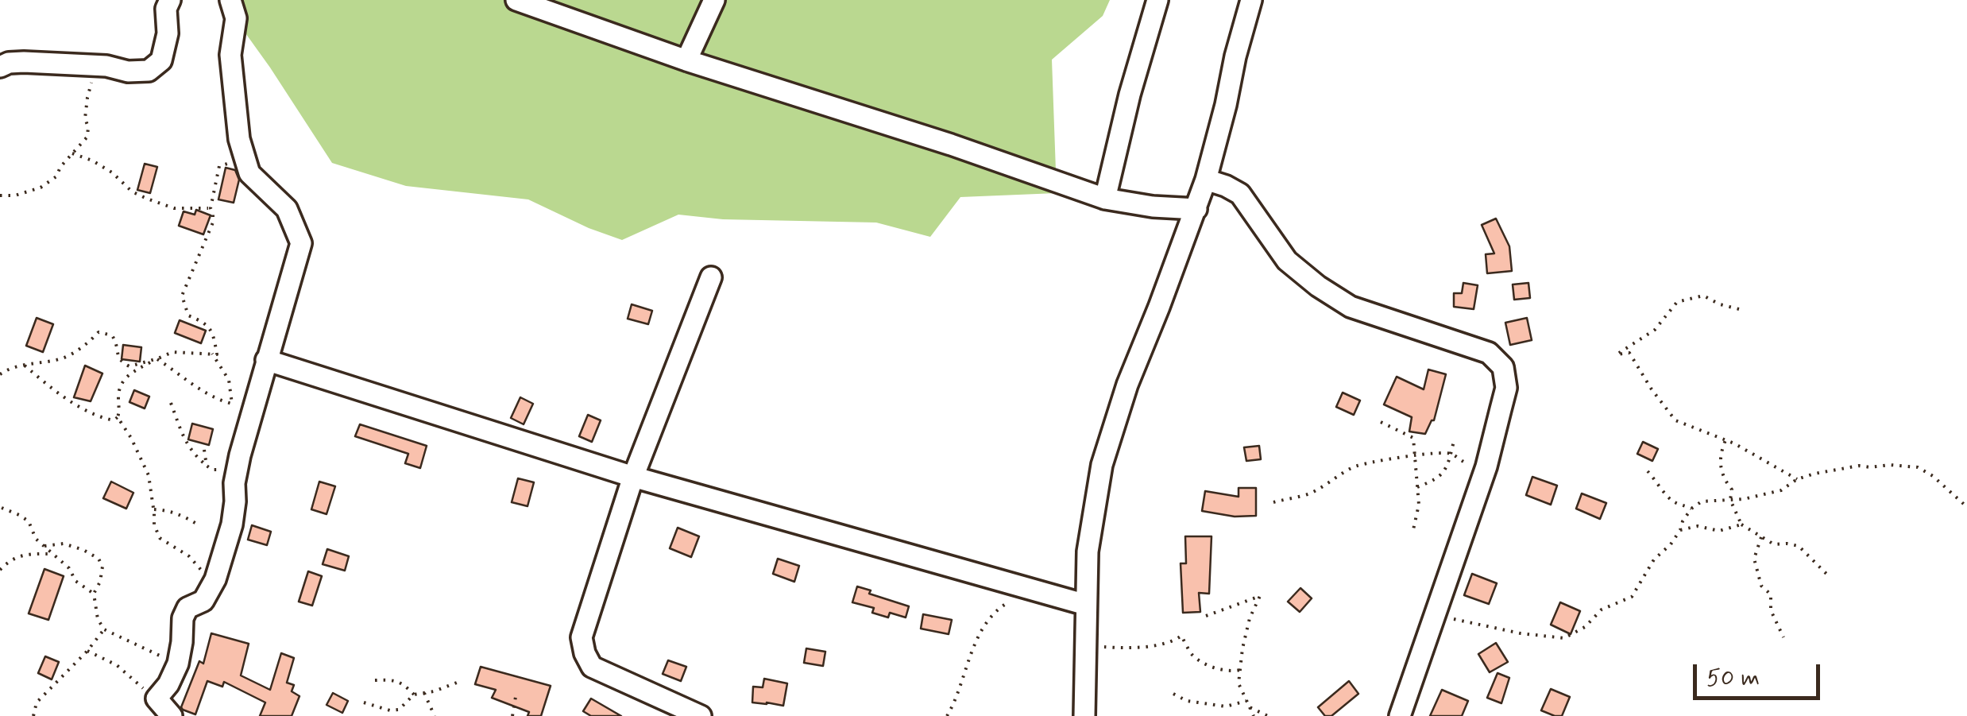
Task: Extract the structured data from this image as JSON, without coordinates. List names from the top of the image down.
{
  "scale_bar": "50 m"
}
